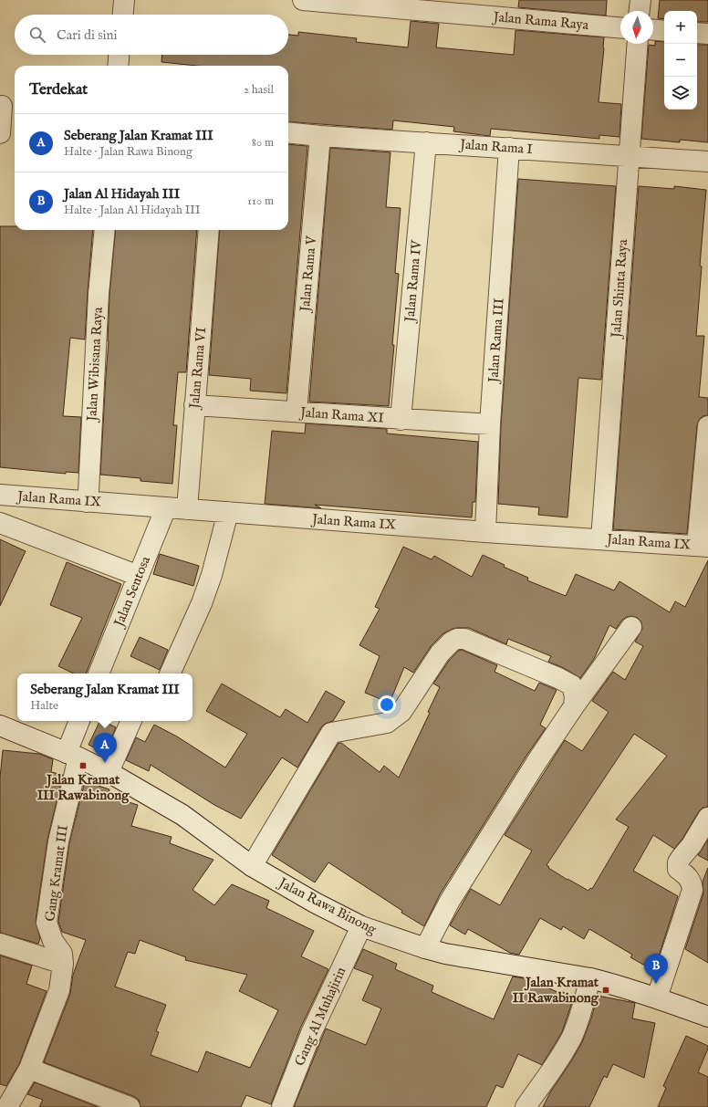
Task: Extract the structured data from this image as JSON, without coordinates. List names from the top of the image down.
{
  "streets": {
    "street": [
      "Jalan Rama Raya",
      "Jalan Rama I",
      "Jalan Rama V",
      "Jalan Rama IV",
      "Jalan Shinta Raya",
      "Jalan Rama III",
      "Jalan Wibisana Raya",
      "Jalan Rama VI",
      "Jalan Rama XI",
      "Jalan Rama IX",
      "Jalan Sentosa",
      "Gang Kramat III",
      "Jalan Rawa Binong",
      "Gang Al Muhajirin"
    ]
  },
  "crossings": [
    ["Jalan Rama I", "Jalan Rama V"],
    ["Jalan Rama I", "Jalan Rama IV"],
    ["Jalan Rama I", "Jalan Shinta Raya"],
    ["Jalan Rama I", "Jalan Rama III"],
    ["Jalan Rama V", "Jalan Rama XI"],
    ["Jalan Rama IV", "Jalan Rama XI"],
    ["Jalan Shinta Raya", "Jalan Rama IX"],
    ["Jalan Rama III", "Jalan Rama XI"],
    ["Jalan Rama III", "Jalan Rama IX"],
    ["Jalan Wibisana Raya", "Jalan Rama IX"],
    ["Jalan Rama VI", "Jalan Rama XI"],
    ["Jalan Rama VI", "Jalan Rama IX"],
    ["Jalan Rama IX", "Jalan Sentosa"],
    ["Gang Kramat III", "Jalan Rawa Binong"],
    ["Jalan Rawa Binong", "Gang Al Muhajirin"]
  ],
  "places": {
    "transit": ["Jalan Kramat III Rawabinong", "Jalan Kramat II Rawabinong"]
  },
  "north": "bottom",
  "page": {
    "map_buttons": ["+", "−"],
    "search": "Cari di sini",
    "heading": ["Terdekat", "2 hasil"],
    "list": [
      {
        "mark": "A",
        "name": "Seberang Jalan Kramat III",
        "note": "Halte · Jalan Rawa Binong",
        "value": "80 m"
      },
      {
        "mark": "B",
        "name": "Jalan Al Hidayah III",
        "note": "Halte · Jalan Al Hidayah III",
        "value": "110 m"
      }
    ],
    "popup": ["Seberang Jalan Kramat III", "Halte"],
    "pins": ["A", "B"]
  }
}
